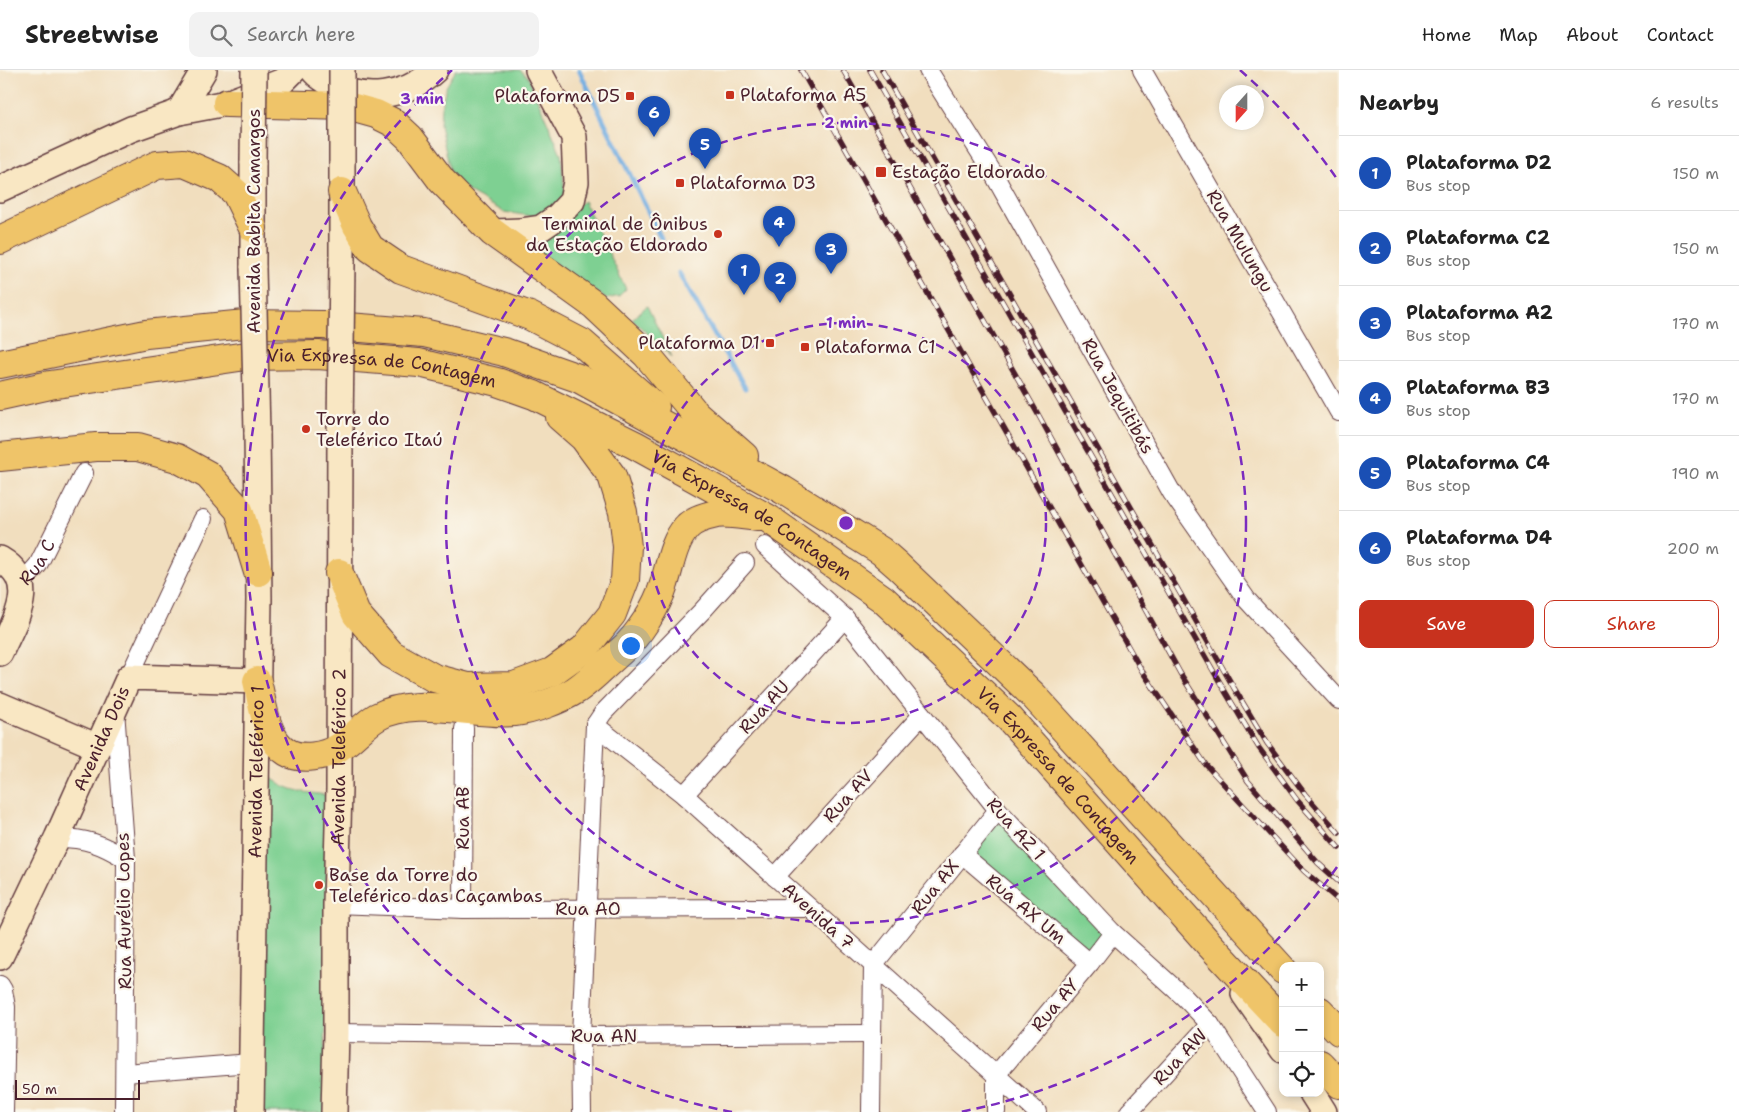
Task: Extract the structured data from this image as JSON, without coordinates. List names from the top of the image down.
{
  "streets": {
    "highway": ["Via Expressa de Contagem"],
    "main road": [
      "Avenida Babita Camargos",
      "Rua C",
      "Avenida Dois",
      "Avenida Teleférico 2",
      "Avenida Teleférico 1"
    ],
    "street": [
      "Rua Mulungu",
      "Rua Jequitibás",
      "Rua AU",
      "Rua AV",
      "Rua AB",
      "Rua AZ 1",
      "Rua AX",
      "Rua AO",
      "Rua AX Um",
      "Rua Aurélio Lopes",
      "Avenida 7",
      "Rua AY",
      "Rua AN",
      "Rua AW"
    ]
  },
  "crossings": [
    ["Avenida Babita Camargos", "Avenida Teleférico 1"],
    ["Rua AU", "Rua AZ 1"],
    ["Rua AU", "Avenida 7"],
    ["Avenida Dois", "Rua Aurélio Lopes"],
    ["Avenida Teleférico 2", "Rua AO"],
    ["Avenida Teleférico 2", "Rua AN"],
    ["Rua AV", "Rua AZ 1"],
    ["Rua AV", "Avenida 7"],
    ["Rua AB", "Rua AO"],
    ["Rua AZ 1", "Rua AX"],
    ["Rua AZ 1", "Rua AY"],
    ["Rua AZ 1", "Rua AW"],
    ["Rua AX", "Rua AX Um"],
    ["Rua AX", "Avenida 7"],
    ["Rua AO", "Avenida 7"],
    ["Rua AX Um", "Rua AY"],
    ["Avenida 7", "Rua AY"]
  ],
  "places": {
    "transit": [
      "Plataforma A5",
      "Plataforma D5",
      "Estação Eldorado",
      "Plataforma D3",
      "Plataforma D1",
      "Plataforma C1"
    ],
    "other": ["Terminal de Ônibus da Estação Eldorado", "Torre do Teleférico Itaú", "Base da Torre do Teleférico das Caçambas"]
  },
  "scale_bar": "50 m",
  "north": "bottom",
  "page": {
    "header": "Streetwise",
    "search": "Search here",
    "nav": [
      "Home",
      "Map",
      "About",
      "Contact"
    ],
    "heading": ["Nearby", "6 results"],
    "pins": [
      "6",
      "5",
      "4",
      "3",
      "1",
      "2"
    ],
    "list": [
      {
        "mark": "1",
        "name": "Plataforma D2",
        "note": "Bus stop",
        "value": "150 m"
      },
      {
        "mark": "2",
        "name": "Plataforma C2",
        "note": "Bus stop",
        "value": "150 m"
      },
      {
        "mark": "3",
        "name": "Plataforma A2",
        "note": "Bus stop",
        "value": "170 m"
      },
      {
        "mark": "4",
        "name": "Plataforma B3",
        "note": "Bus stop",
        "value": "170 m"
      },
      {
        "mark": "5",
        "name": "Plataforma C4",
        "note": "Bus stop",
        "value": "190 m"
      },
      {
        "mark": "6",
        "name": "Plataforma D4",
        "note": "Bus stop",
        "value": "200 m"
      }
    ],
    "buttons": ["Save", "Share"],
    "map_buttons": ["+", "−"],
    "scale": "50 m"
  },
  "rings": ["3 min", "2 min", "1 min"]
}
